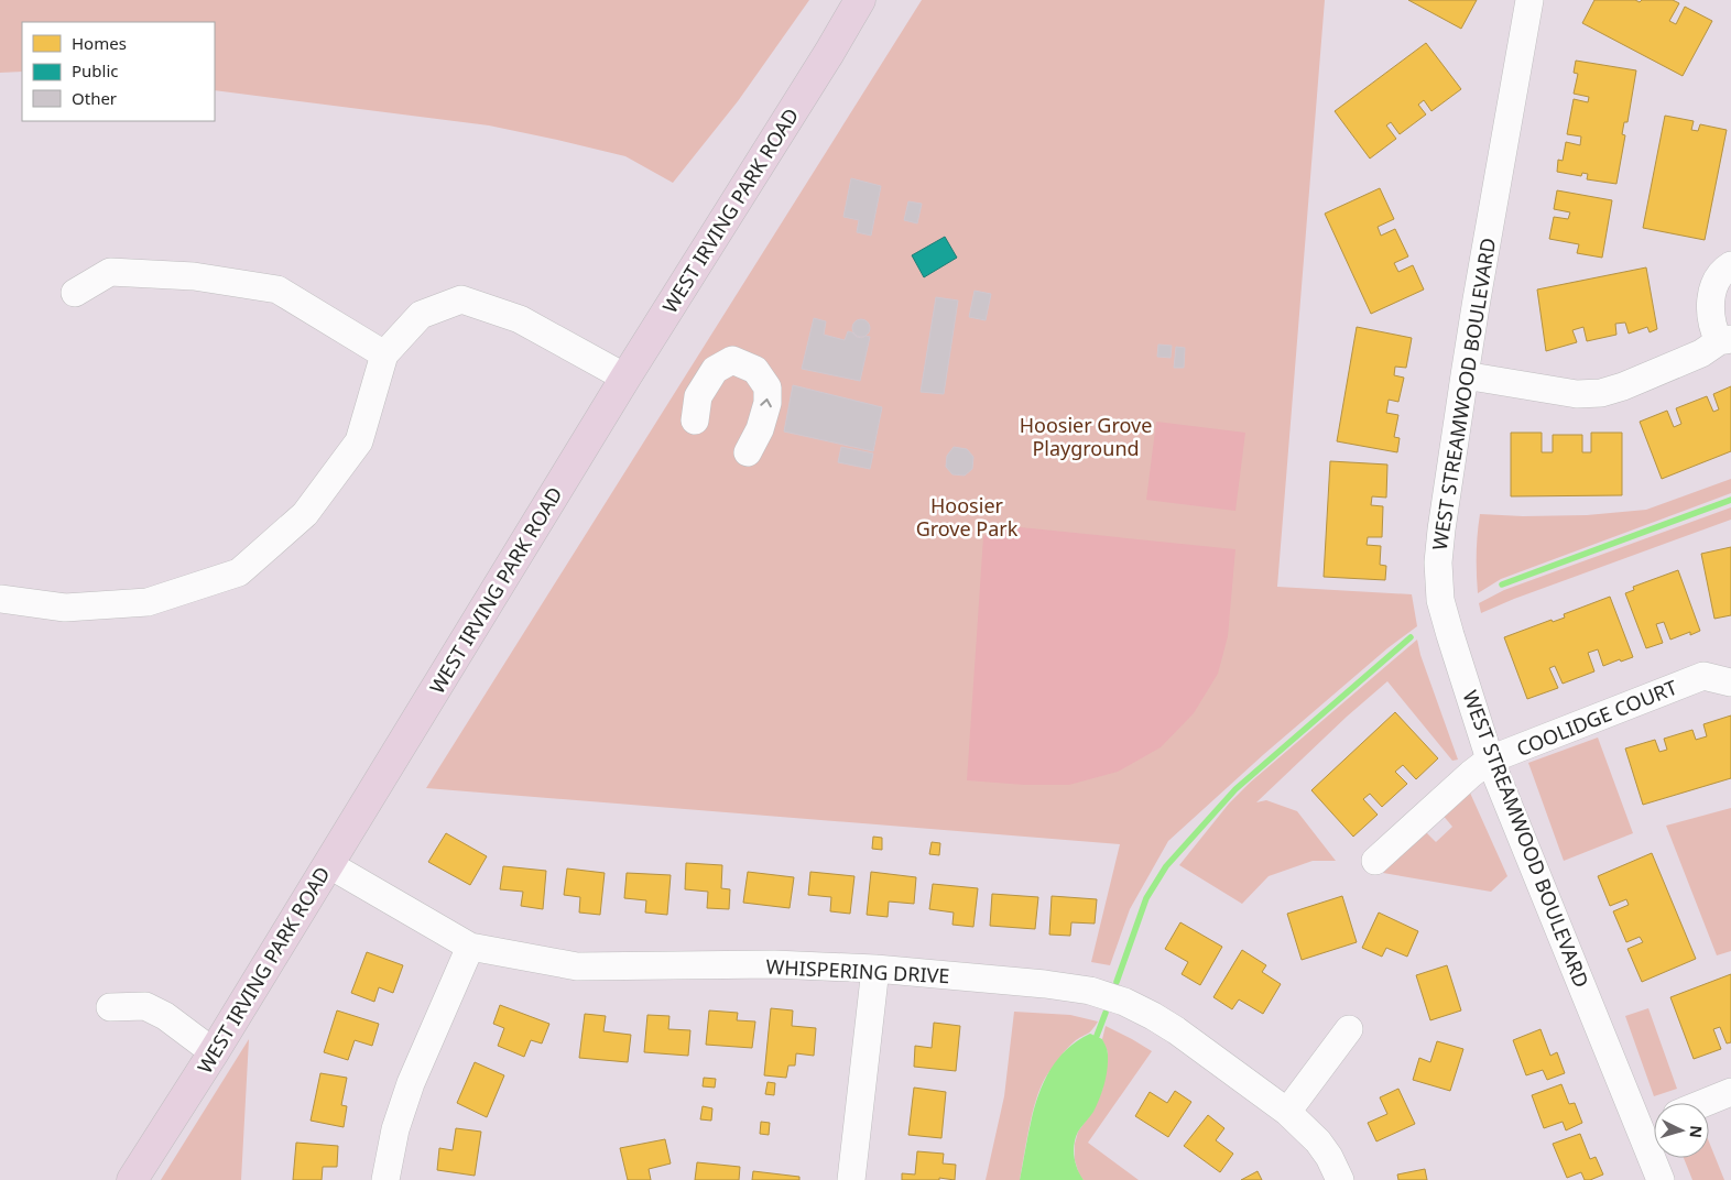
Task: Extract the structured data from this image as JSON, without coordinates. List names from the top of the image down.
{
  "streets": {
    "main road": ["WEST IRVING PARK ROAD"],
    "street": ["WEST STREAMWOOD BOULEVARD", "COOLIDGE COURT", "WHISPERING DRIVE"]
  },
  "crossings": [
    ["WEST IRVING PARK ROAD", "WHISPERING DRIVE"],
    ["WEST STREAMWOOD BOULEVARD", "COOLIDGE COURT"]
  ],
  "parks": ["Hoosier Grove Playground", "Hoosier Grove Park"],
  "legend": ["Homes", "Public", "Other"],
  "north": "right"
}
